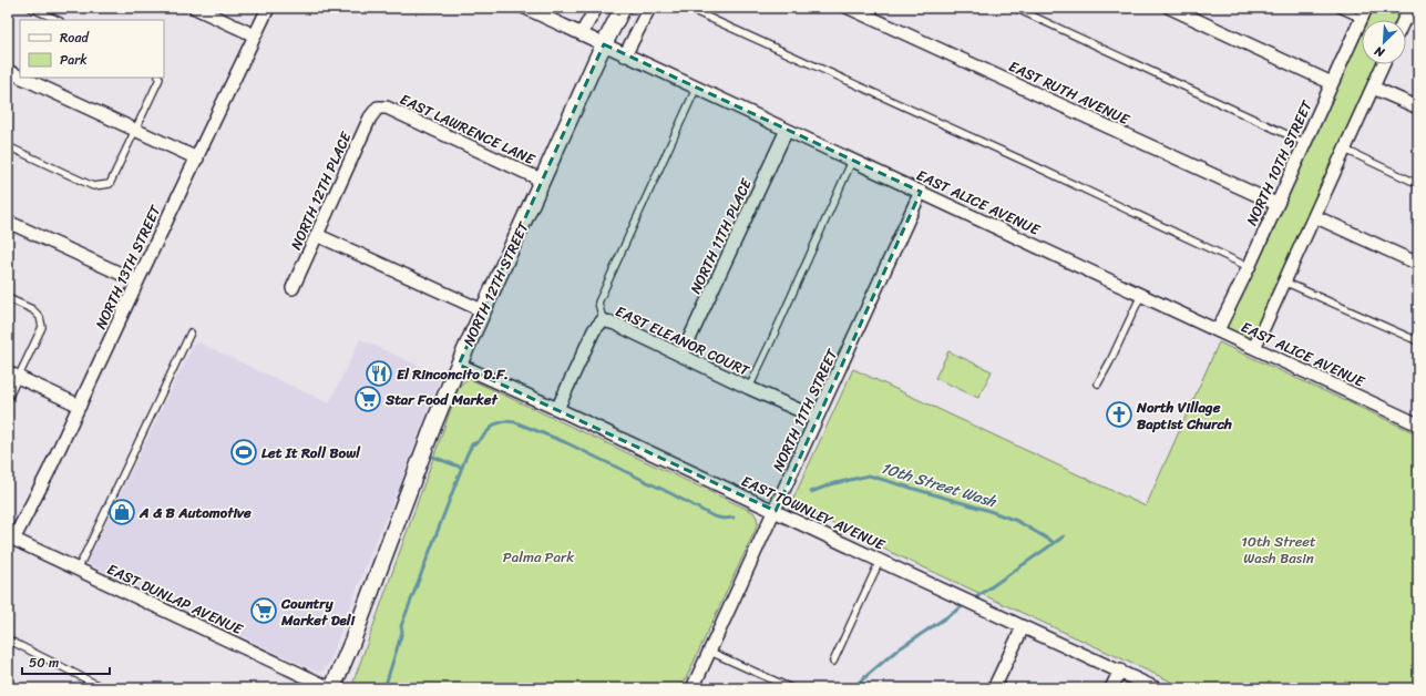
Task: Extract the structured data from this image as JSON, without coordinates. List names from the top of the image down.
{
  "streets": {
    "street": [
      "EAST RUTH AVENUE",
      "EAST LAWRENCE LANE",
      "NORTH 10TH STREET",
      "NORTH 12TH PLACE",
      "EAST ALICE AVENUE",
      "NORTH 11TH PLACE",
      "NORTH 13TH STREET",
      "NORTH 12TH STREET",
      "EAST ELEANOR COURT",
      "NORTH 11TH STREET",
      "EAST TOWNLEY AVENUE",
      "EAST DUNLAP AVENUE"
    ]
  },
  "crossings": [
    ["EAST RUTH AVENUE", "NORTH 10TH STREET"],
    ["EAST LAWRENCE LANE", "NORTH 12TH PLACE"],
    ["EAST LAWRENCE LANE", "NORTH 12TH STREET"],
    ["NORTH 10TH STREET", "EAST ALICE AVENUE"],
    ["EAST ALICE AVENUE", "NORTH 11TH PLACE"],
    ["EAST ALICE AVENUE", "NORTH 12TH STREET"],
    ["EAST ALICE AVENUE", "NORTH 11TH STREET"],
    ["NORTH 11TH PLACE", "EAST ELEANOR COURT"],
    ["NORTH 13TH STREET", "EAST DUNLAP AVENUE"],
    ["NORTH 12TH STREET", "EAST TOWNLEY AVENUE"],
    ["NORTH 12TH STREET", "EAST DUNLAP AVENUE"],
    ["EAST ELEANOR COURT", "NORTH 11TH STREET"],
    ["EAST ELEANOR COURT", "EAST TOWNLEY AVENUE"],
    ["NORTH 11TH STREET", "EAST TOWNLEY AVENUE"]
  ],
  "water": ["10th Street Wash"],
  "parks": ["10th Street Wash Basin", "Palma Park"],
  "places": {
    "restaurant": ["El Rinconcito D.F."],
    "supermarket": ["Star Food Market", "Country Market Deli"],
    "church": ["North Village Baptist Church"],
    "sports": ["Let It Roll Bowl"],
    "shop": ["A & B Automotive"]
  },
  "legend": ["Road", "Park"],
  "scale_bar": "50 m",
  "north": "bottom left"
}
